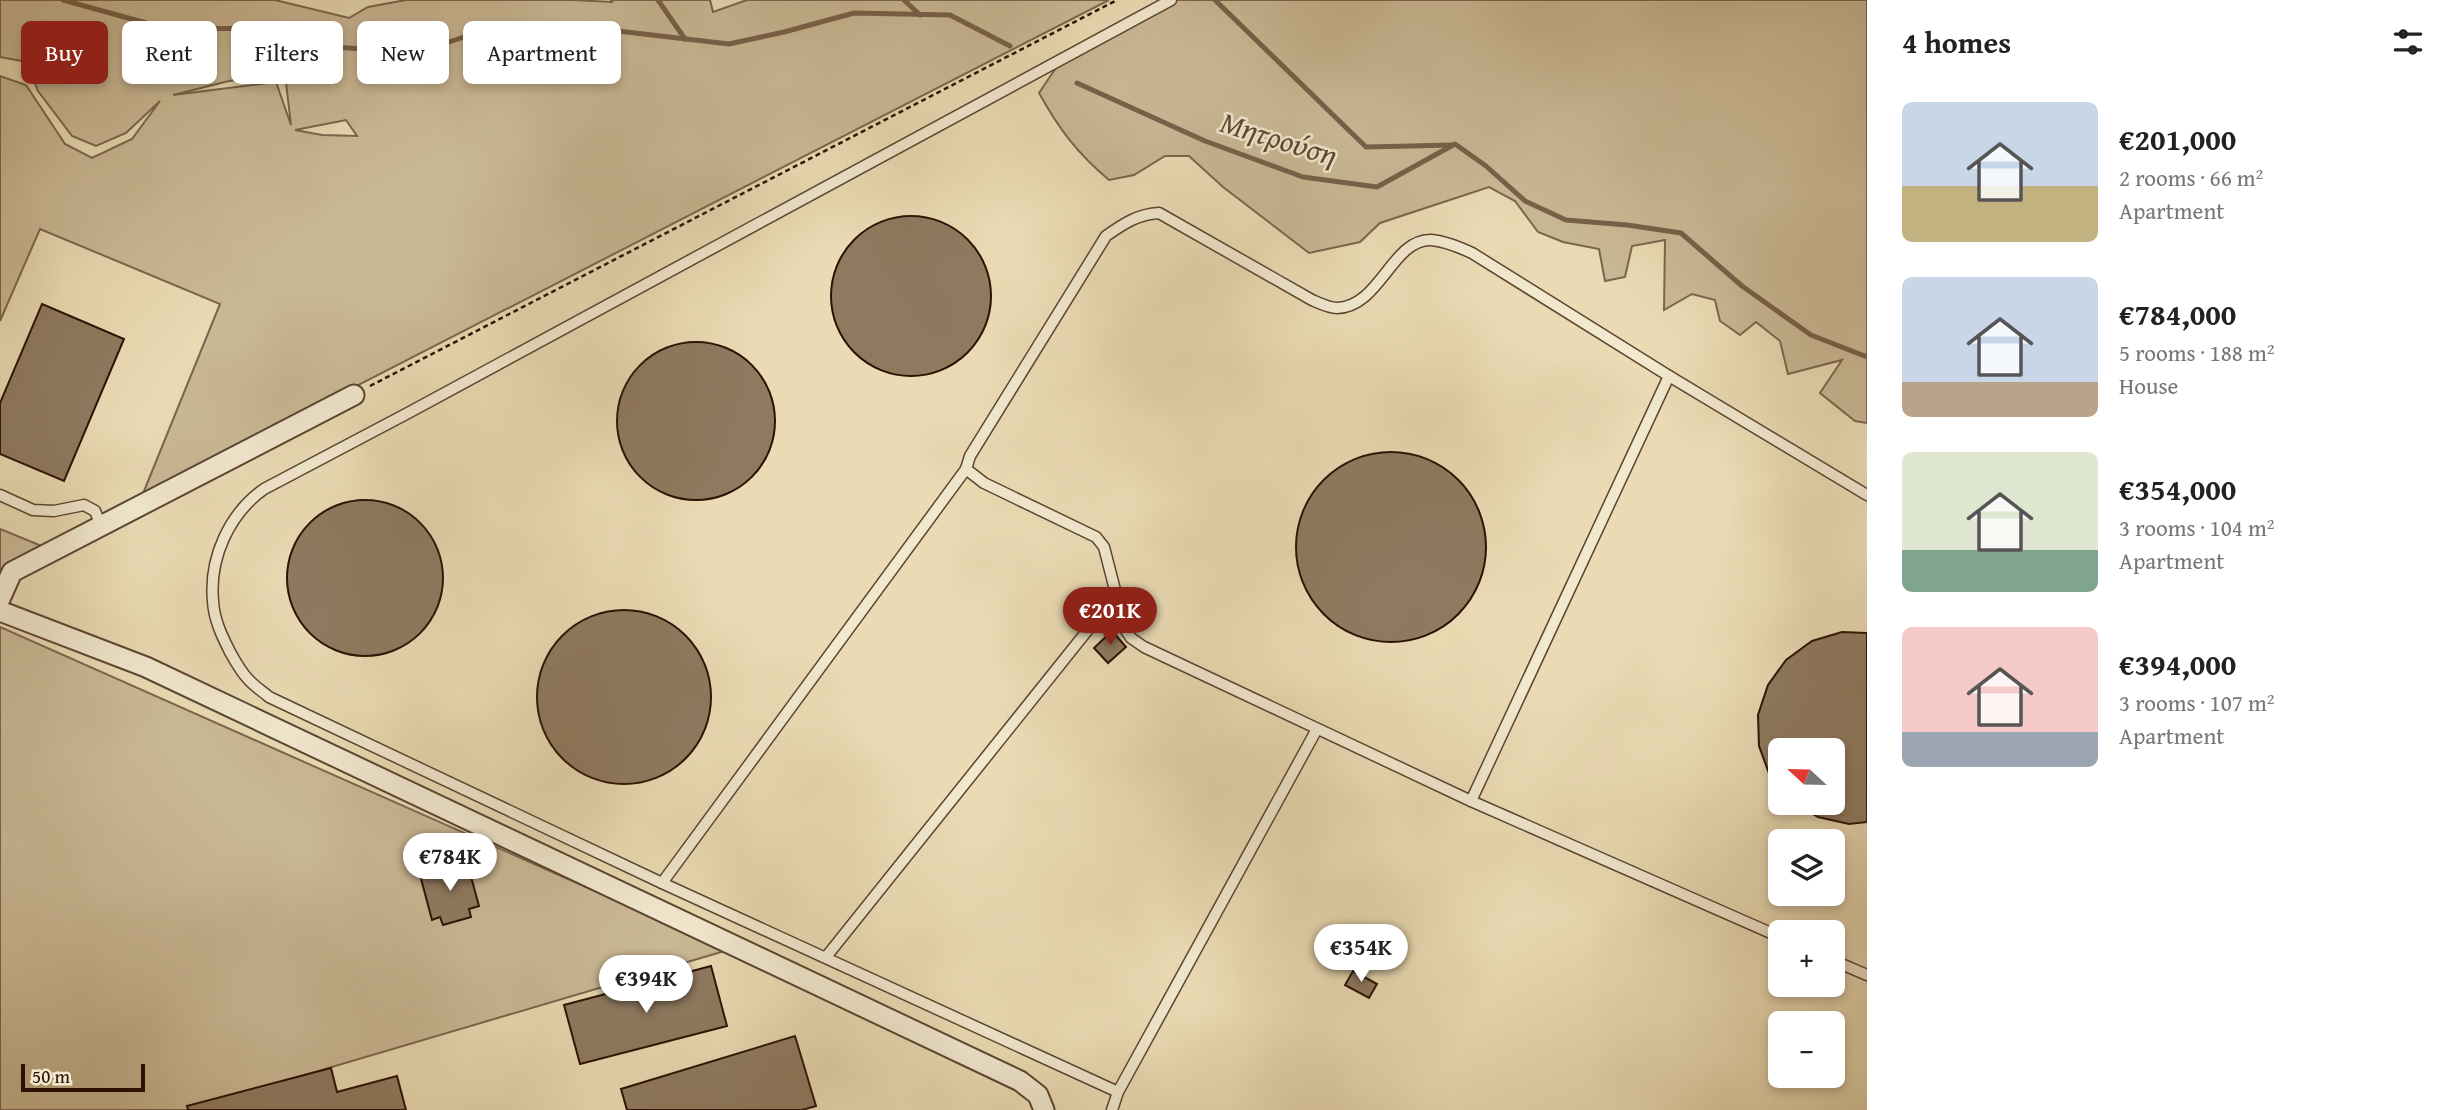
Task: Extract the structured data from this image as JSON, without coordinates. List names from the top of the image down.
{
  "water": ["Μητρούση"],
  "scale_bar": "50 m",
  "north": "left",
  "page": {
    "heading": "4 homes",
    "chip": [
      "Buy",
      "Rent",
      "Filters",
      "New",
      "Apartment"
    ],
    "list": [
      {
        "name": "€201,000",
        "note": "2 rooms · 66 m² · Apartment"
      },
      {
        "name": "€784,000",
        "note": "5 rooms · 188 m² · House"
      },
      {
        "name": "€354,000",
        "note": "3 rooms · 104 m² · Apartment"
      },
      {
        "name": "€394,000",
        "note": "3 rooms · 107 m² · Apartment"
      }
    ],
    "price": [
      "€201K",
      "€784K",
      "€354K",
      "€394K"
    ],
    "map_buttons": ["+", "−"],
    "scale": "50 m"
  }
}
